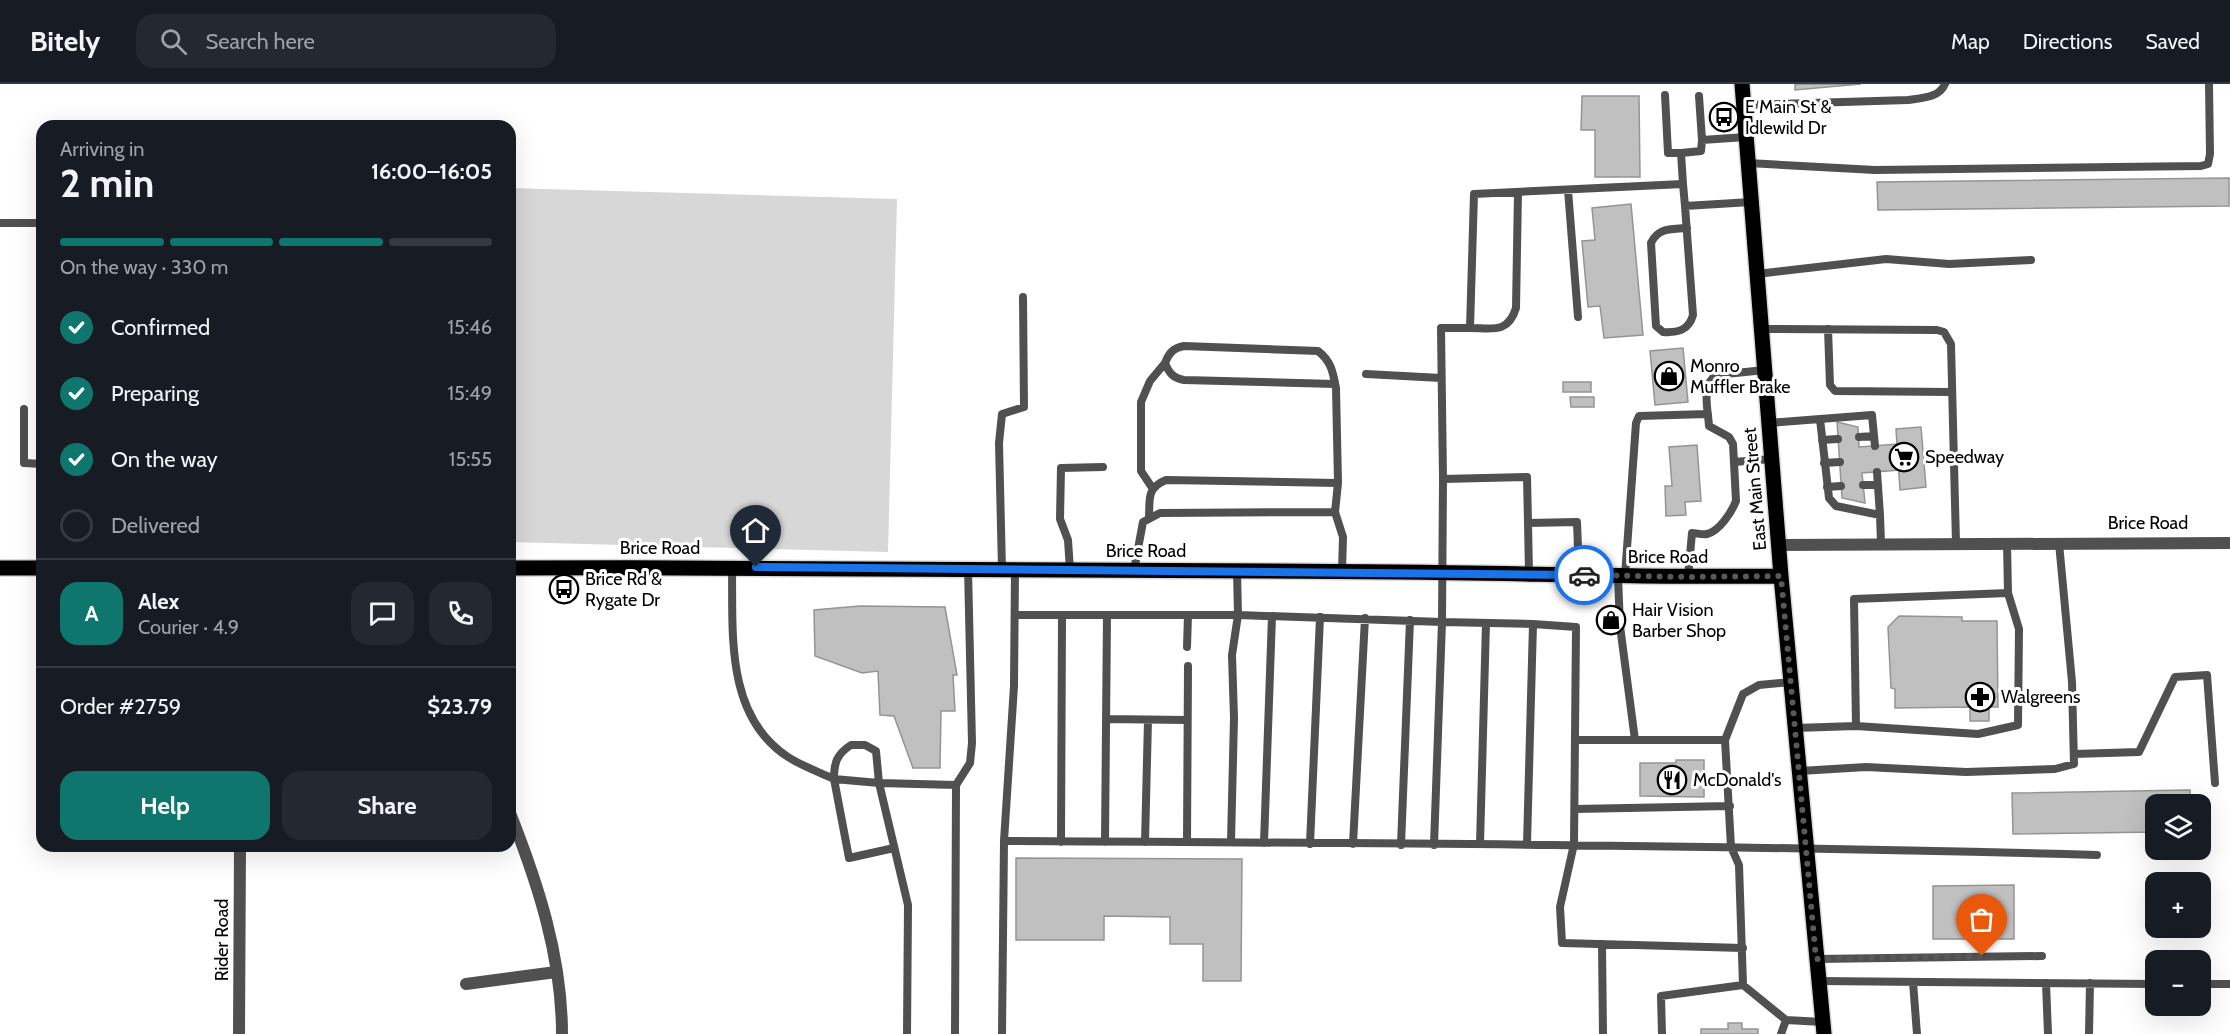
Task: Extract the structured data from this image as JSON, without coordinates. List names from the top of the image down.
{
  "streets": {
    "main road": ["East Main Street", "Brice Road"],
    "street": ["Rider Road"]
  },
  "crossings": [
    ["East Main Street", "Brice Road"]
  ],
  "places": {
    "bus stop": ["E Main St & Idlewild Dr", "Brice Rd & Rygate Dr"],
    "shop": ["Monro Muffler Brake", "Hair Vision Barber Shop"],
    "supermarket": ["Speedway"],
    "pharmacy": ["Walgreens"],
    "restaurant": ["McDonald's"]
  },
  "page": {
    "header": "Bitely",
    "search": "Search here",
    "nav": ["Map", "Directions", "Saved"],
    "heading": ["2 min", "Arriving in", "16:00–16:05"],
    "panel": [
      "Alex",
      "Courier · 4.9",
      "Order #2759",
      "$23.79"
    ],
    "bar": "On the way · 330 m",
    "list": [
      ["Confirmed", "15:46"],
      ["Preparing", "15:49"],
      ["On the way", "15:55"],
      "Delivered"
    ],
    "round": "A",
    "buttons": ["Help", "Share"],
    "map_buttons": ["+", "−"]
  }
}
